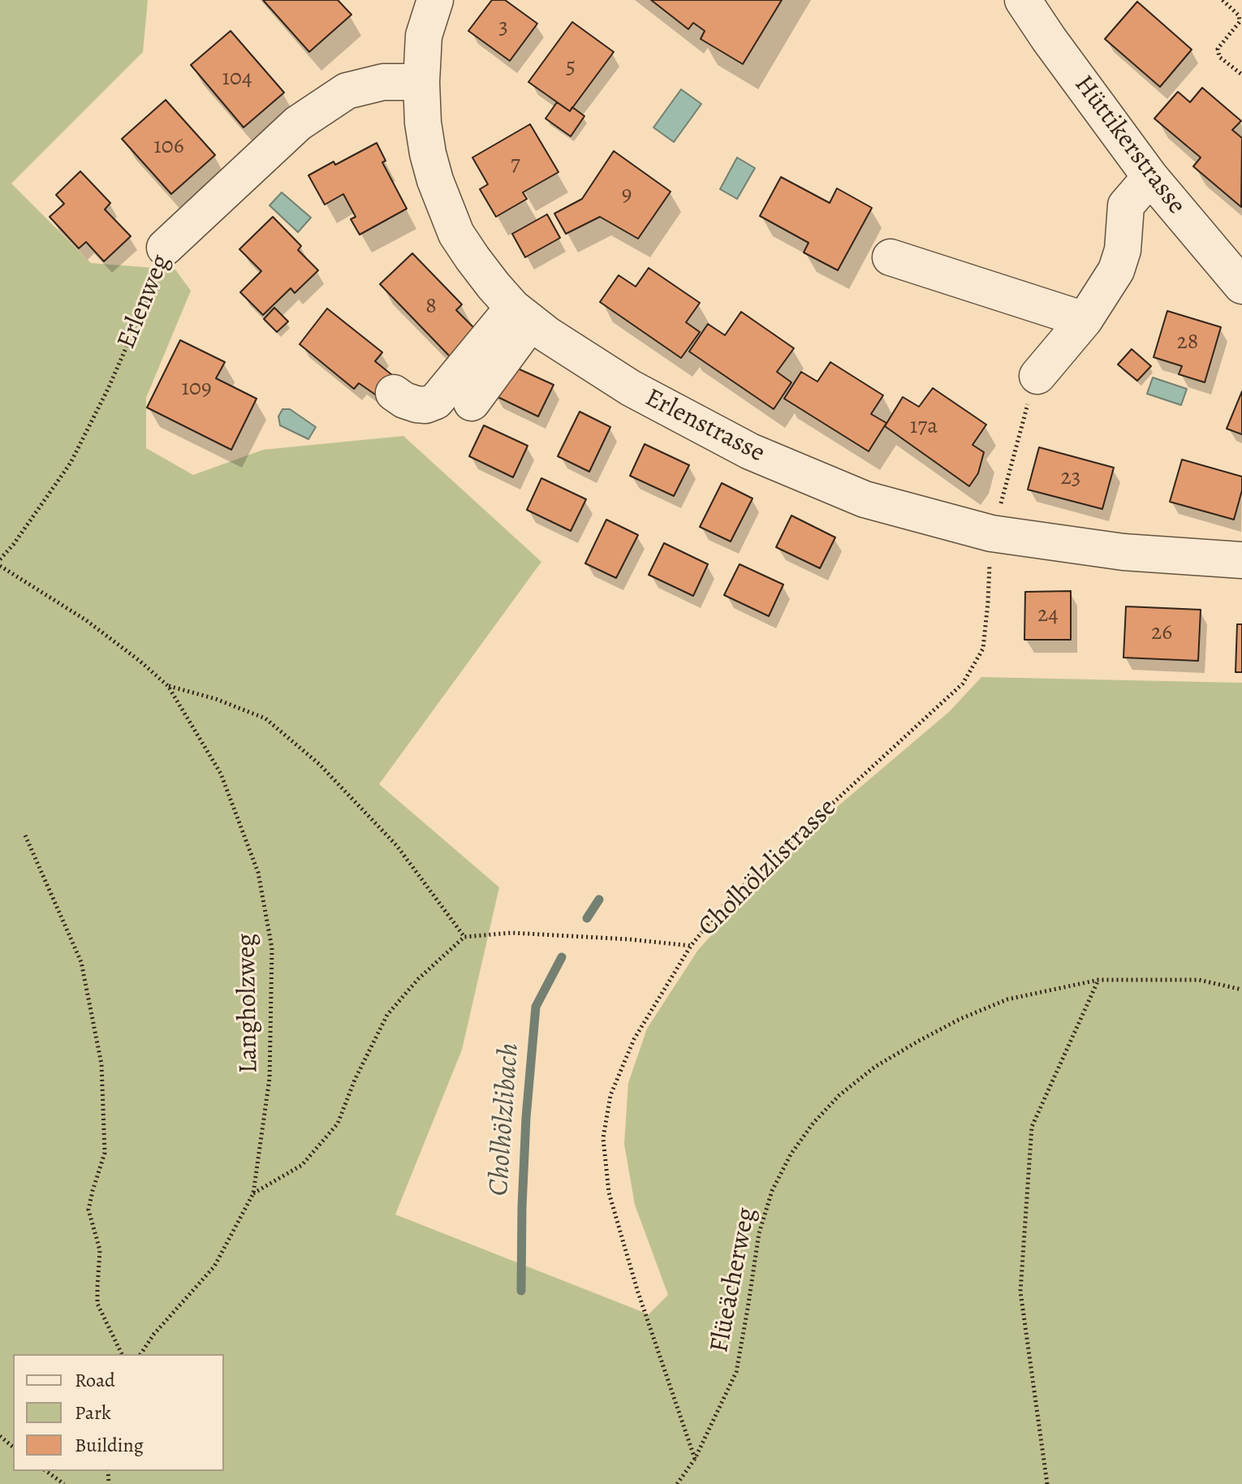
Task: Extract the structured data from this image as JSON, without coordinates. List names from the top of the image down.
{
  "streets": {
    "street": ["Hüttikerstrasse", "Erlenweg", "Erlenstrasse"],
    "path": ["Cholhölzlistrasse", "Langholzweg", "Flüeächerweg"]
  },
  "crossings": [
    ["Erlenweg", "Erlenstrasse"],
    ["Erlenstrasse", "Cholhölzlistrasse"],
    ["Cholhölzlistrasse", "Flüeächerweg"]
  ],
  "water": ["Cholhölzlibach"],
  "house_numbers": [
    "3",
    "5",
    "104",
    "106",
    "7",
    "9",
    "8",
    "28",
    "109",
    "17a",
    "23",
    "24",
    "26"
  ],
  "legend": ["Road", "Park", "Building"]
}
